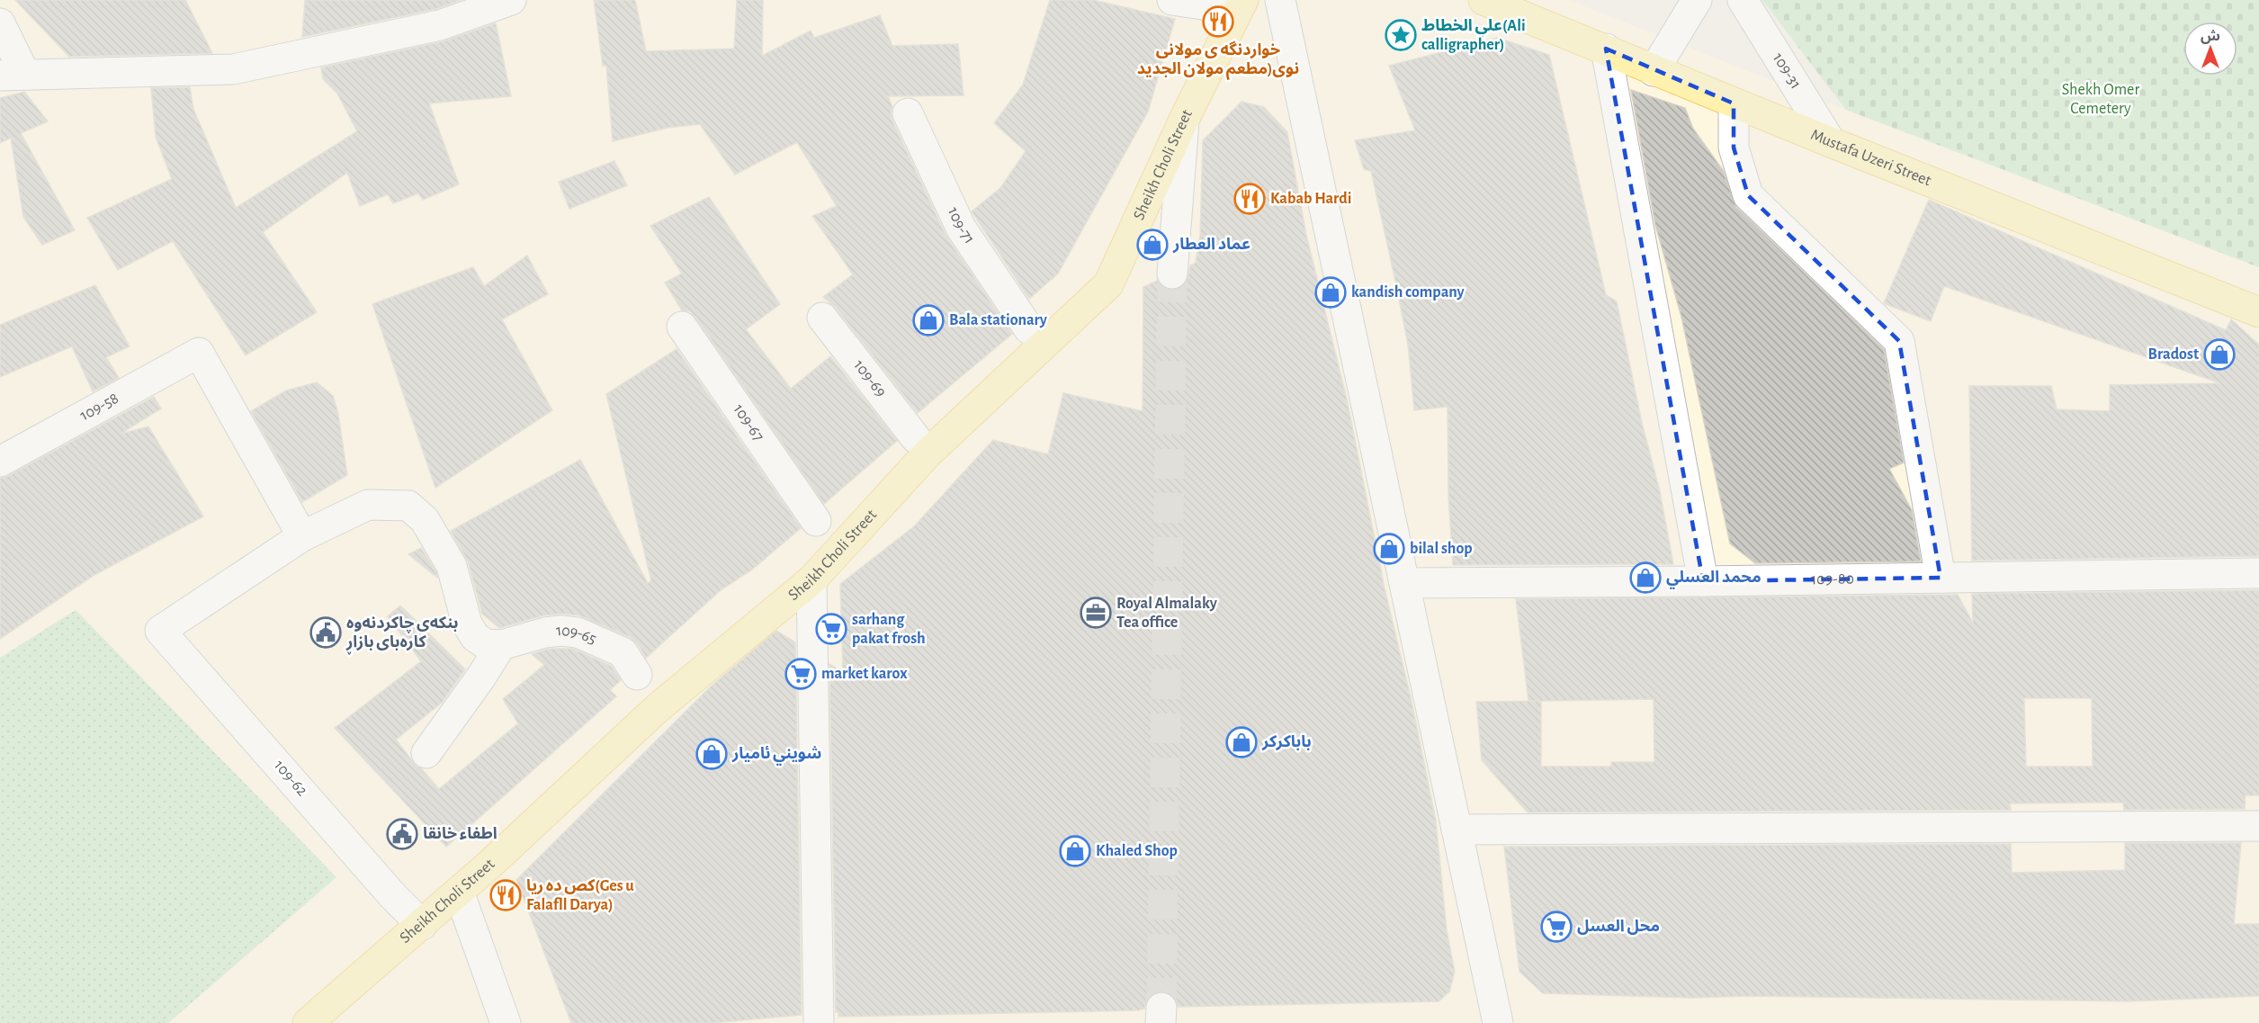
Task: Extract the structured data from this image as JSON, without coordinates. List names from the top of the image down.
{
  "streets": {
    "main road": ["Mustafa Uzeri Street", "Sheikh Choli Street"],
    "street": [
      "109-31",
      "109-71",
      "109-69",
      "109-58",
      "109-67",
      "109-80",
      "109-65",
      "109-62"
    ]
  },
  "crossings": [
    ["109-31", "Mustafa Uzeri Street"],
    ["Sheikh Choli Street", "109-62"],
    ["109-58", "109-62"]
  ],
  "parks": ["Shekh Omer Cemetery"],
  "places": {
    "restaurant": ["خواردنگه ی مولانی نوی(مطعم مولان الجديد", "Kabab Hardi", "کص ده ریا(Ges u Falafll Darya)"],
    "place": ["علي الخطاط(Ali calligrapher)"],
    "shop": [
      "عماد العطار",
      "kandish company",
      "Bala stationary",
      "Bradost",
      "bilal shop",
      "محمد العسلي",
      "باباكركر",
      "شويني ئامیار",
      "Khaled Shop"
    ],
    "office": ["Royal Almalaky Tea office"],
    "supermarket": ["sarhang pakat frosh", "market karox", "محل العسل"],
    "public building": ["بنکەی چاکردنەوە کارەبای بازاڕ", "اطفاء خانقا"]
  },
  "north": "top"
}
